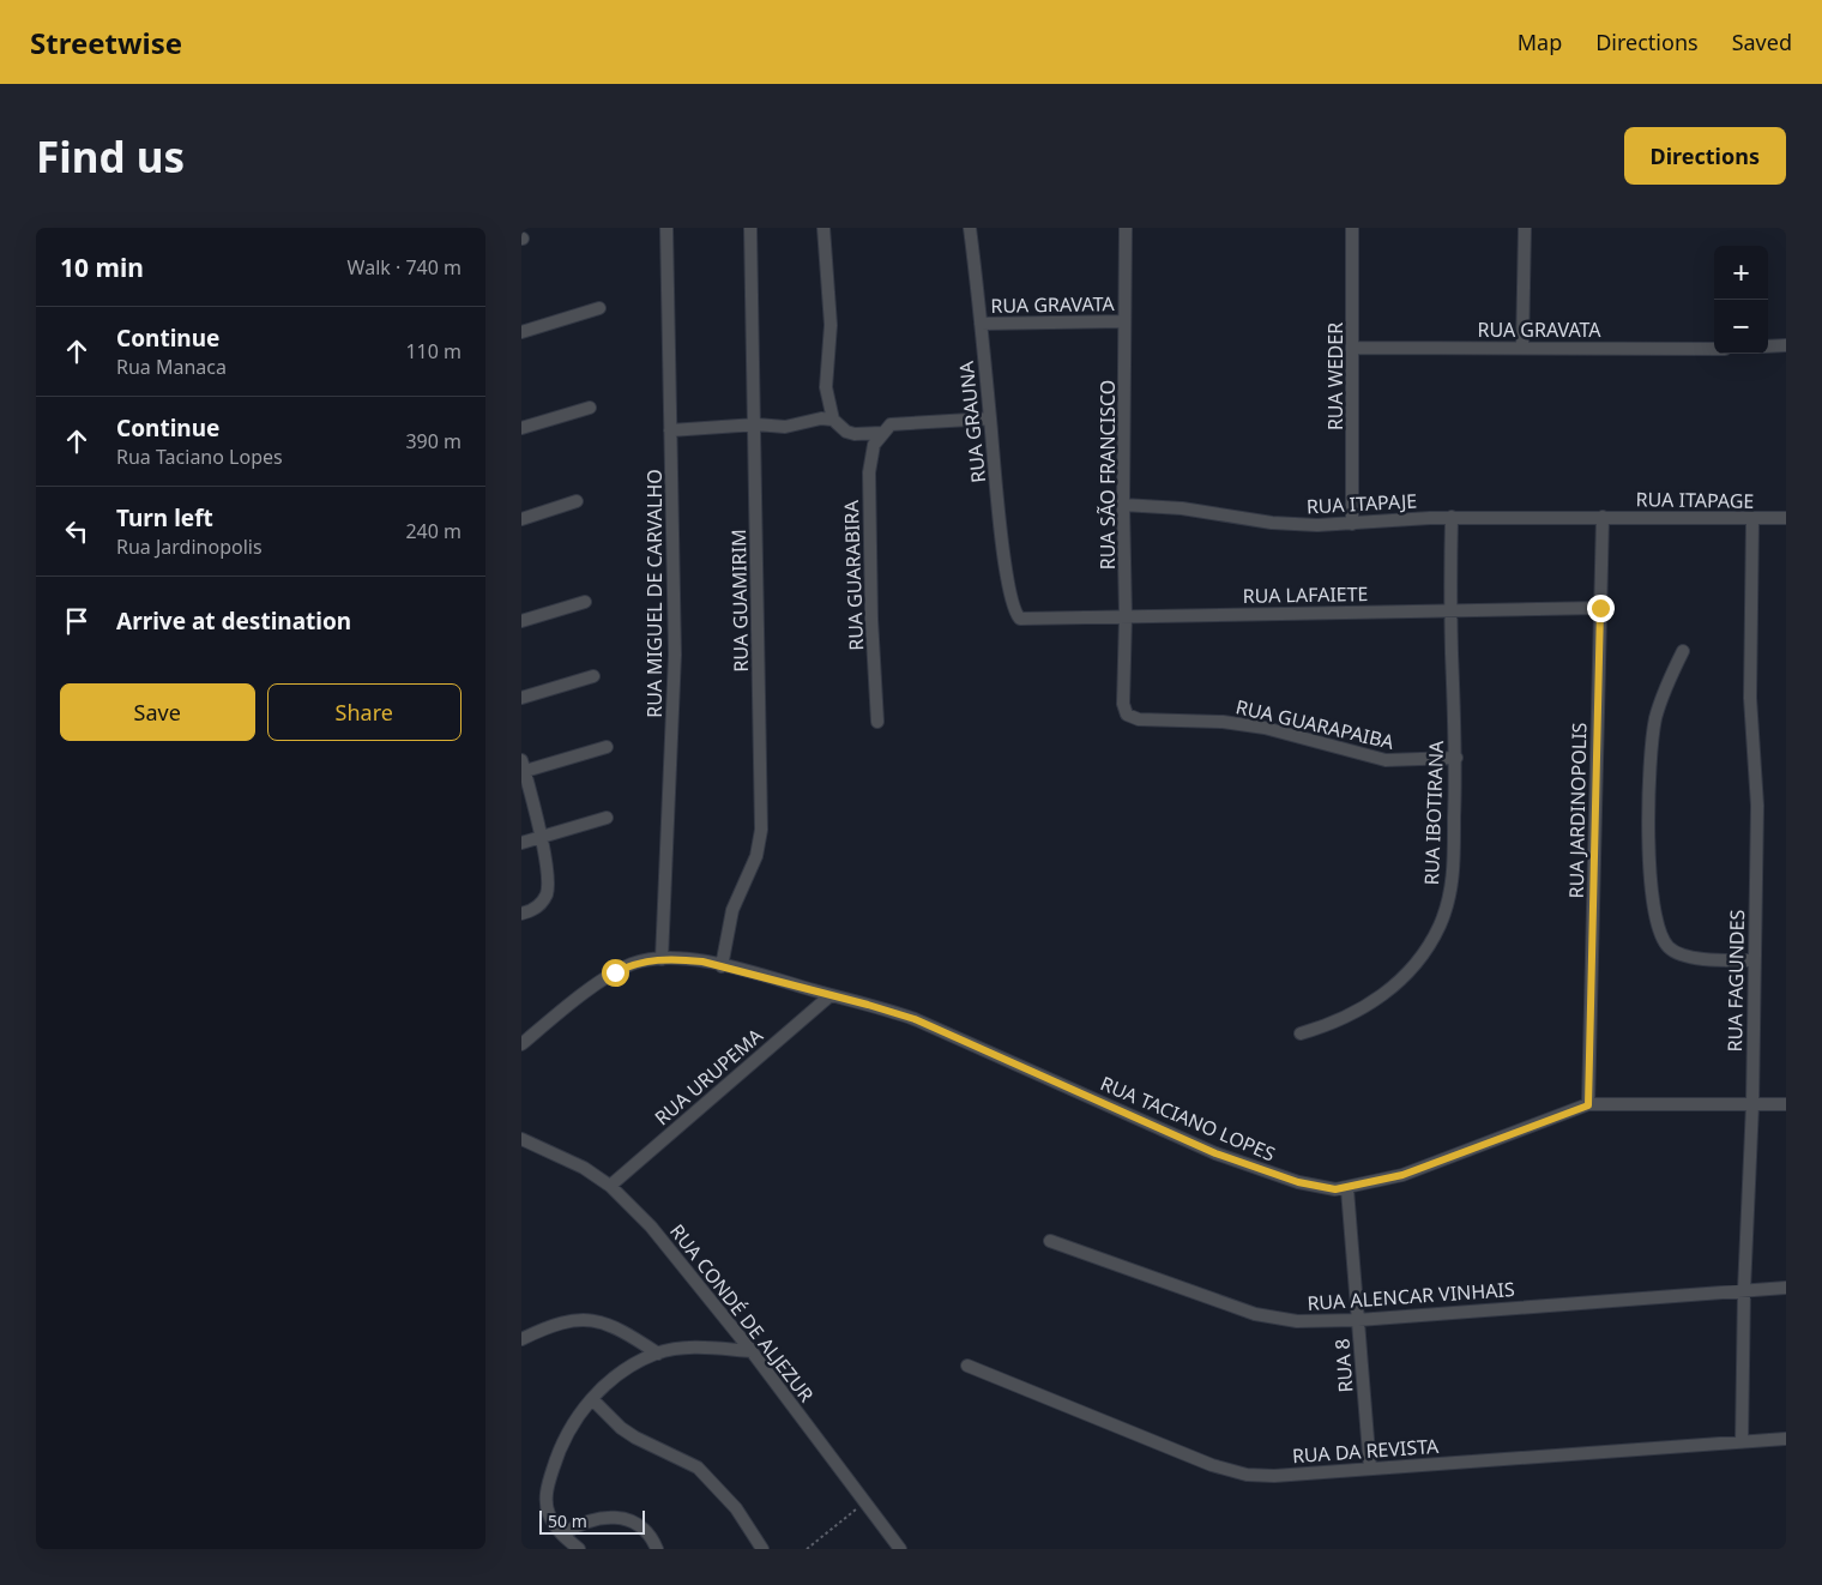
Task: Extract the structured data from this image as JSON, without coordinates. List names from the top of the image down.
{
  "streets": {
    "street": [
      "RUA GRAVATA",
      "RUA WEDER",
      "RUA GRAUNA",
      "RUA SÃO FRANCISCO",
      "RUA ITAPAGE",
      "RUA ITAPAJE",
      "RUA GUARABIRA",
      "RUA MIGUEL DE CARVALHO",
      "RUA LAFAIETE",
      "RUA GUAMIRIM",
      "RUA GUARAPAIBA",
      "RUA JARDINOPOLIS",
      "RUA IBOTIRANA",
      "RUA FAGUNDES",
      "RUA URUPEMA",
      "RUA TACIANO LOPES",
      "RUA ALENCAR VINHAIS",
      "RUA CONDÉ DE ALJEZUR",
      "RUA 8",
      "RUA DA REVISTA"
    ]
  },
  "crossings": [
    ["RUA GRAVATA", "RUA WEDER"],
    ["RUA GRAVATA", "RUA GRAUNA"],
    ["RUA GRAVATA", "RUA SÃO FRANCISCO"],
    ["RUA WEDER", "RUA ITAPAJE"],
    ["RUA GRAUNA", "RUA LAFAIETE"],
    ["RUA SÃO FRANCISCO", "RUA ITAPAJE"],
    ["RUA SÃO FRANCISCO", "RUA LAFAIETE"],
    ["RUA SÃO FRANCISCO", "RUA GUARAPAIBA"],
    ["RUA ITAPAGE", "RUA ITAPAJE"],
    ["RUA ITAPAGE", "RUA JARDINOPOLIS"],
    ["RUA ITAPAGE", "RUA FAGUNDES"],
    ["RUA ITAPAJE", "RUA JARDINOPOLIS"],
    ["RUA ITAPAJE", "RUA IBOTIRANA"],
    ["RUA MIGUEL DE CARVALHO", "RUA TACIANO LOPES"],
    ["RUA LAFAIETE", "RUA JARDINOPOLIS"],
    ["RUA LAFAIETE", "RUA IBOTIRANA"],
    ["RUA GUAMIRIM", "RUA TACIANO LOPES"],
    ["RUA GUARAPAIBA", "RUA IBOTIRANA"],
    ["RUA JARDINOPOLIS", "RUA TACIANO LOPES"],
    ["RUA FAGUNDES", "RUA TACIANO LOPES"],
    ["RUA FAGUNDES", "RUA ALENCAR VINHAIS"],
    ["RUA FAGUNDES", "RUA DA REVISTA"],
    ["RUA URUPEMA", "RUA TACIANO LOPES"],
    ["RUA URUPEMA", "RUA CONDÉ DE ALJEZUR"],
    ["RUA TACIANO LOPES", "RUA 8"],
    ["RUA ALENCAR VINHAIS", "RUA 8"],
    ["RUA 8", "RUA DA REVISTA"]
  ],
  "scale_bar": "50 m",
  "page": {
    "header": "Streetwise",
    "nav": ["Map", "Directions", "Saved"],
    "buttons": [
      "Directions",
      ["Save", "Share"]
    ],
    "title": "Find us",
    "heading": ["10 min", "Walk · 740 m"],
    "map_buttons": ["+", "−"],
    "list": [
      ["Continue", "Rua Manaca", "110 m"],
      ["Continue", "Rua Taciano Lopes", "390 m"],
      ["Turn left", "Rua Jardinopolis", "240 m"],
      "Arrive at destination"
    ],
    "scale": "50 m"
  }
}
